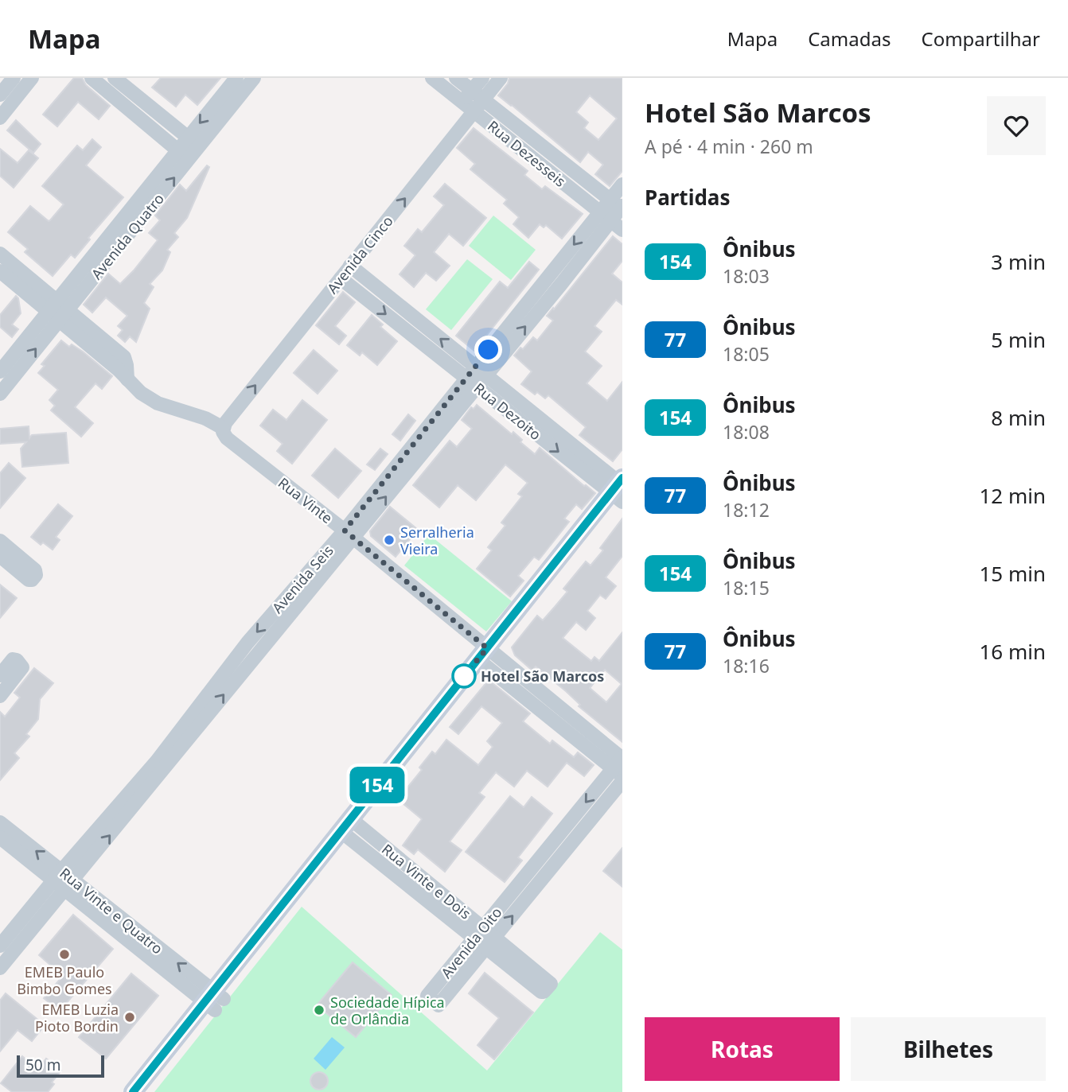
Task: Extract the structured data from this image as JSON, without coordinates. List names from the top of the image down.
{
  "streets": {
    "street": [
      "Rua Dezesseis",
      "Avenida Quatro",
      "Avenida Cinco",
      "Rua Dezoito",
      "Rua Vinte",
      "Avenida Seis",
      "Rua Vinte e Dois",
      "Rua Vinte e Quatro",
      "Avenida Oito"
    ]
  },
  "crossings": [
    ["Rua Dezesseis", "Avenida Cinco"],
    ["Rua Dezesseis", "Avenida Seis"],
    ["Avenida Quatro", "Rua Vinte"],
    ["Avenida Cinco", "Rua Dezoito"],
    ["Avenida Cinco", "Rua Vinte"],
    ["Rua Dezoito", "Avenida Seis"],
    ["Rua Vinte", "Avenida Seis"],
    ["Rua Vinte", "Avenida Oito"],
    ["Avenida Seis", "Rua Vinte e Quatro"],
    ["Rua Vinte e Dois", "Avenida Oito"]
  ],
  "one_way": ["Avenida Cinco"],
  "places": [
    "Serralheria Vieira",
    "Hotel São Marcos",
    "EMEB Paulo Bimbo Gomes",
    "Sociedade Hípica de Orlândia",
    "EMEB Luzia Pioto Bordin"
  ],
  "lines": ["bus line 154"],
  "scale_bar": "50 m",
  "page": {
    "header": "Mapa",
    "nav": ["Mapa", "Camadas", "Compartilhar"],
    "on_map": "154",
    "heading": [
      ["Hotel São Marcos", "A pé · 4 min · 260 m"],
      "Partidas"
    ],
    "list": [
      {
        "mark": "154",
        "name": "Ônibus",
        "note": "18:03",
        "value": "3 min"
      },
      {
        "mark": "77",
        "name": "Ônibus",
        "note": "18:05",
        "value": "5 min"
      },
      {
        "mark": "154",
        "name": "Ônibus",
        "note": "18:08",
        "value": "8 min"
      },
      {
        "mark": "77",
        "name": "Ônibus",
        "note": "18:12",
        "value": "12 min"
      },
      {
        "mark": "154",
        "name": "Ônibus",
        "note": "18:15",
        "value": "15 min"
      },
      {
        "mark": "77",
        "name": "Ônibus",
        "note": "18:16",
        "value": "16 min"
      }
    ],
    "buttons": ["Rotas", "Bilhetes"],
    "scale": "50 m"
  }
}
